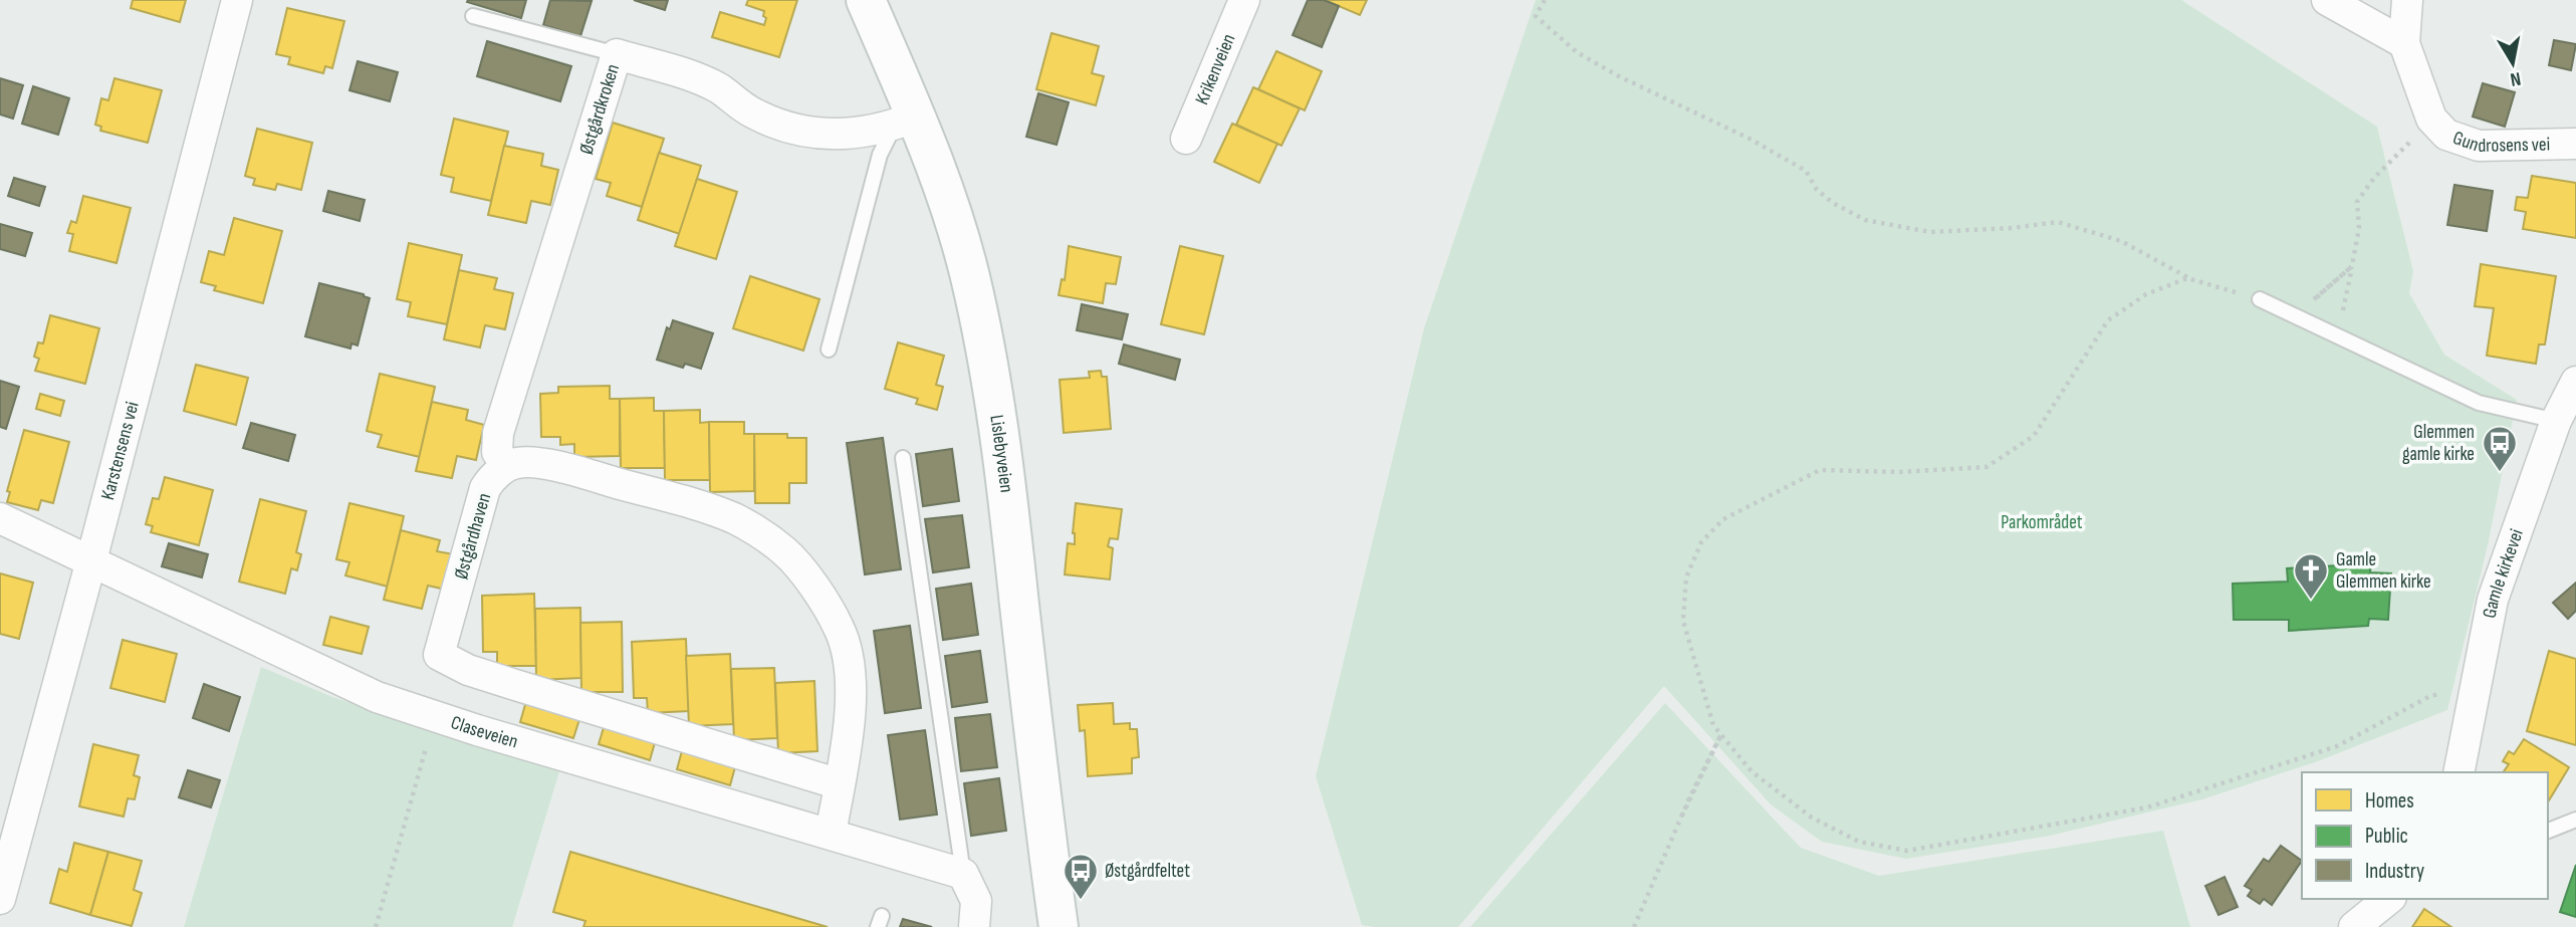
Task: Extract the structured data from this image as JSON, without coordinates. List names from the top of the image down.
{
  "streets": {
    "street": [
      "Krikenveien",
      "Østgårdkroken",
      "Gundrosens vei",
      "Karstensens vei",
      "Lislebyveien",
      "Østgårdhaven",
      "Gamle kirkevei",
      "Claseveien"
    ]
  },
  "crossings": [
    ["Østgårdkroken", "Lislebyveien"],
    ["Østgårdkroken", "Østgårdhaven"],
    ["Karstensens vei", "Claseveien"]
  ],
  "parks": ["Parkområdet"],
  "places": {
    "bus stop": ["Glemmen gamle kirke", "Østgårdfeltet"],
    "church": ["Gamle Glemmen kirke"]
  },
  "legend": ["Homes", "Public", "Industry"],
  "north": "bottom"
}
